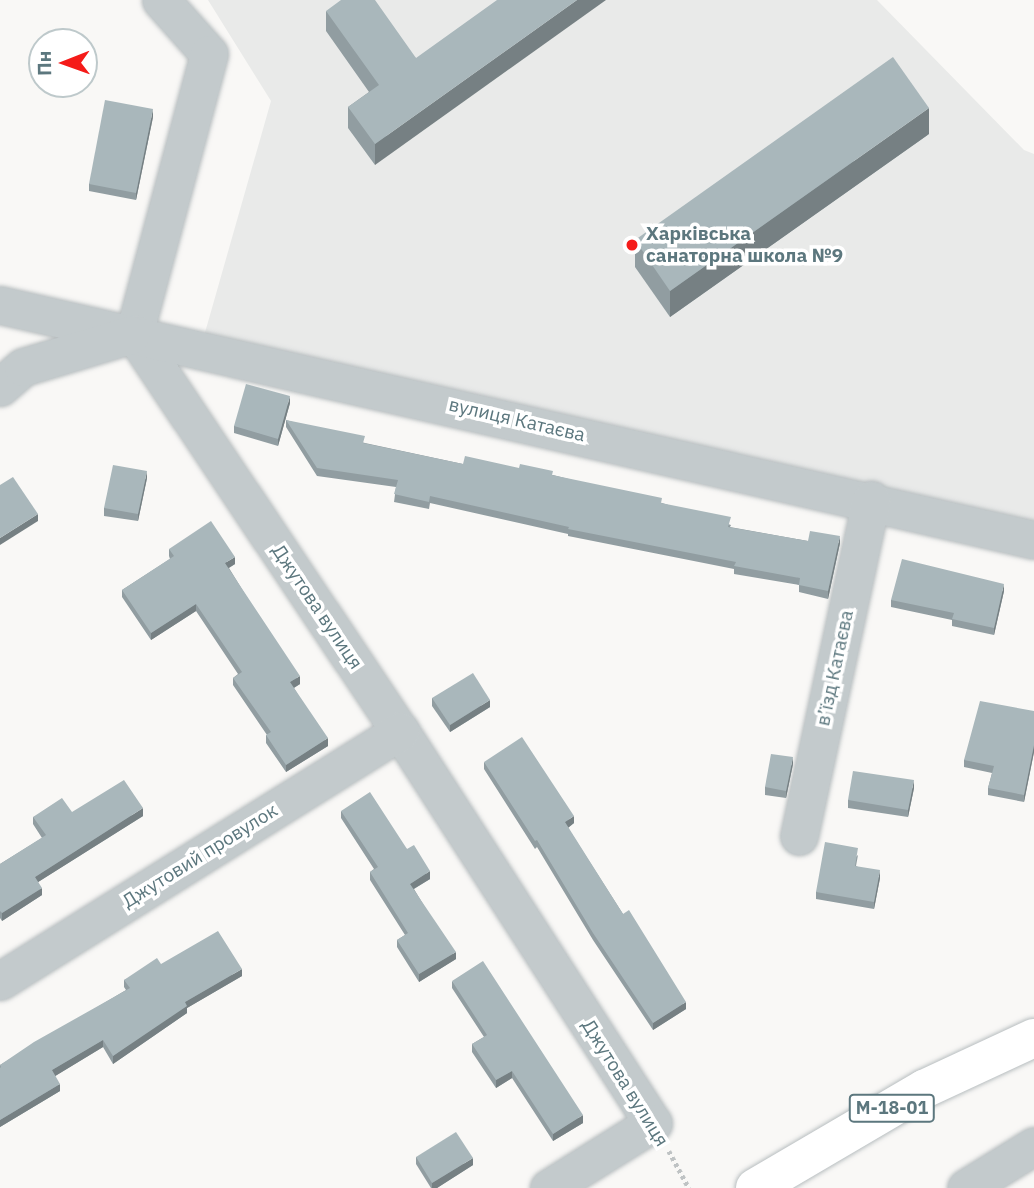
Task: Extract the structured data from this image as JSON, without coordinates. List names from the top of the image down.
{
  "streets": {
    "highway": ["М-18-01"],
    "street": [
      "вулиця Катаєва",
      "Джутова вулиця",
      "в’їзд Катаєва",
      "Джутовий провулок"
    ]
  },
  "crossings": [
    ["вулиця Катаєва", "Джутова вулиця"],
    ["вулиця Катаєва", "в’їзд Катаєва"],
    ["Джутова вулиця", "Джутовий провулок"]
  ],
  "places": ["Харківська санаторна школа №9"],
  "north": "left"
}
